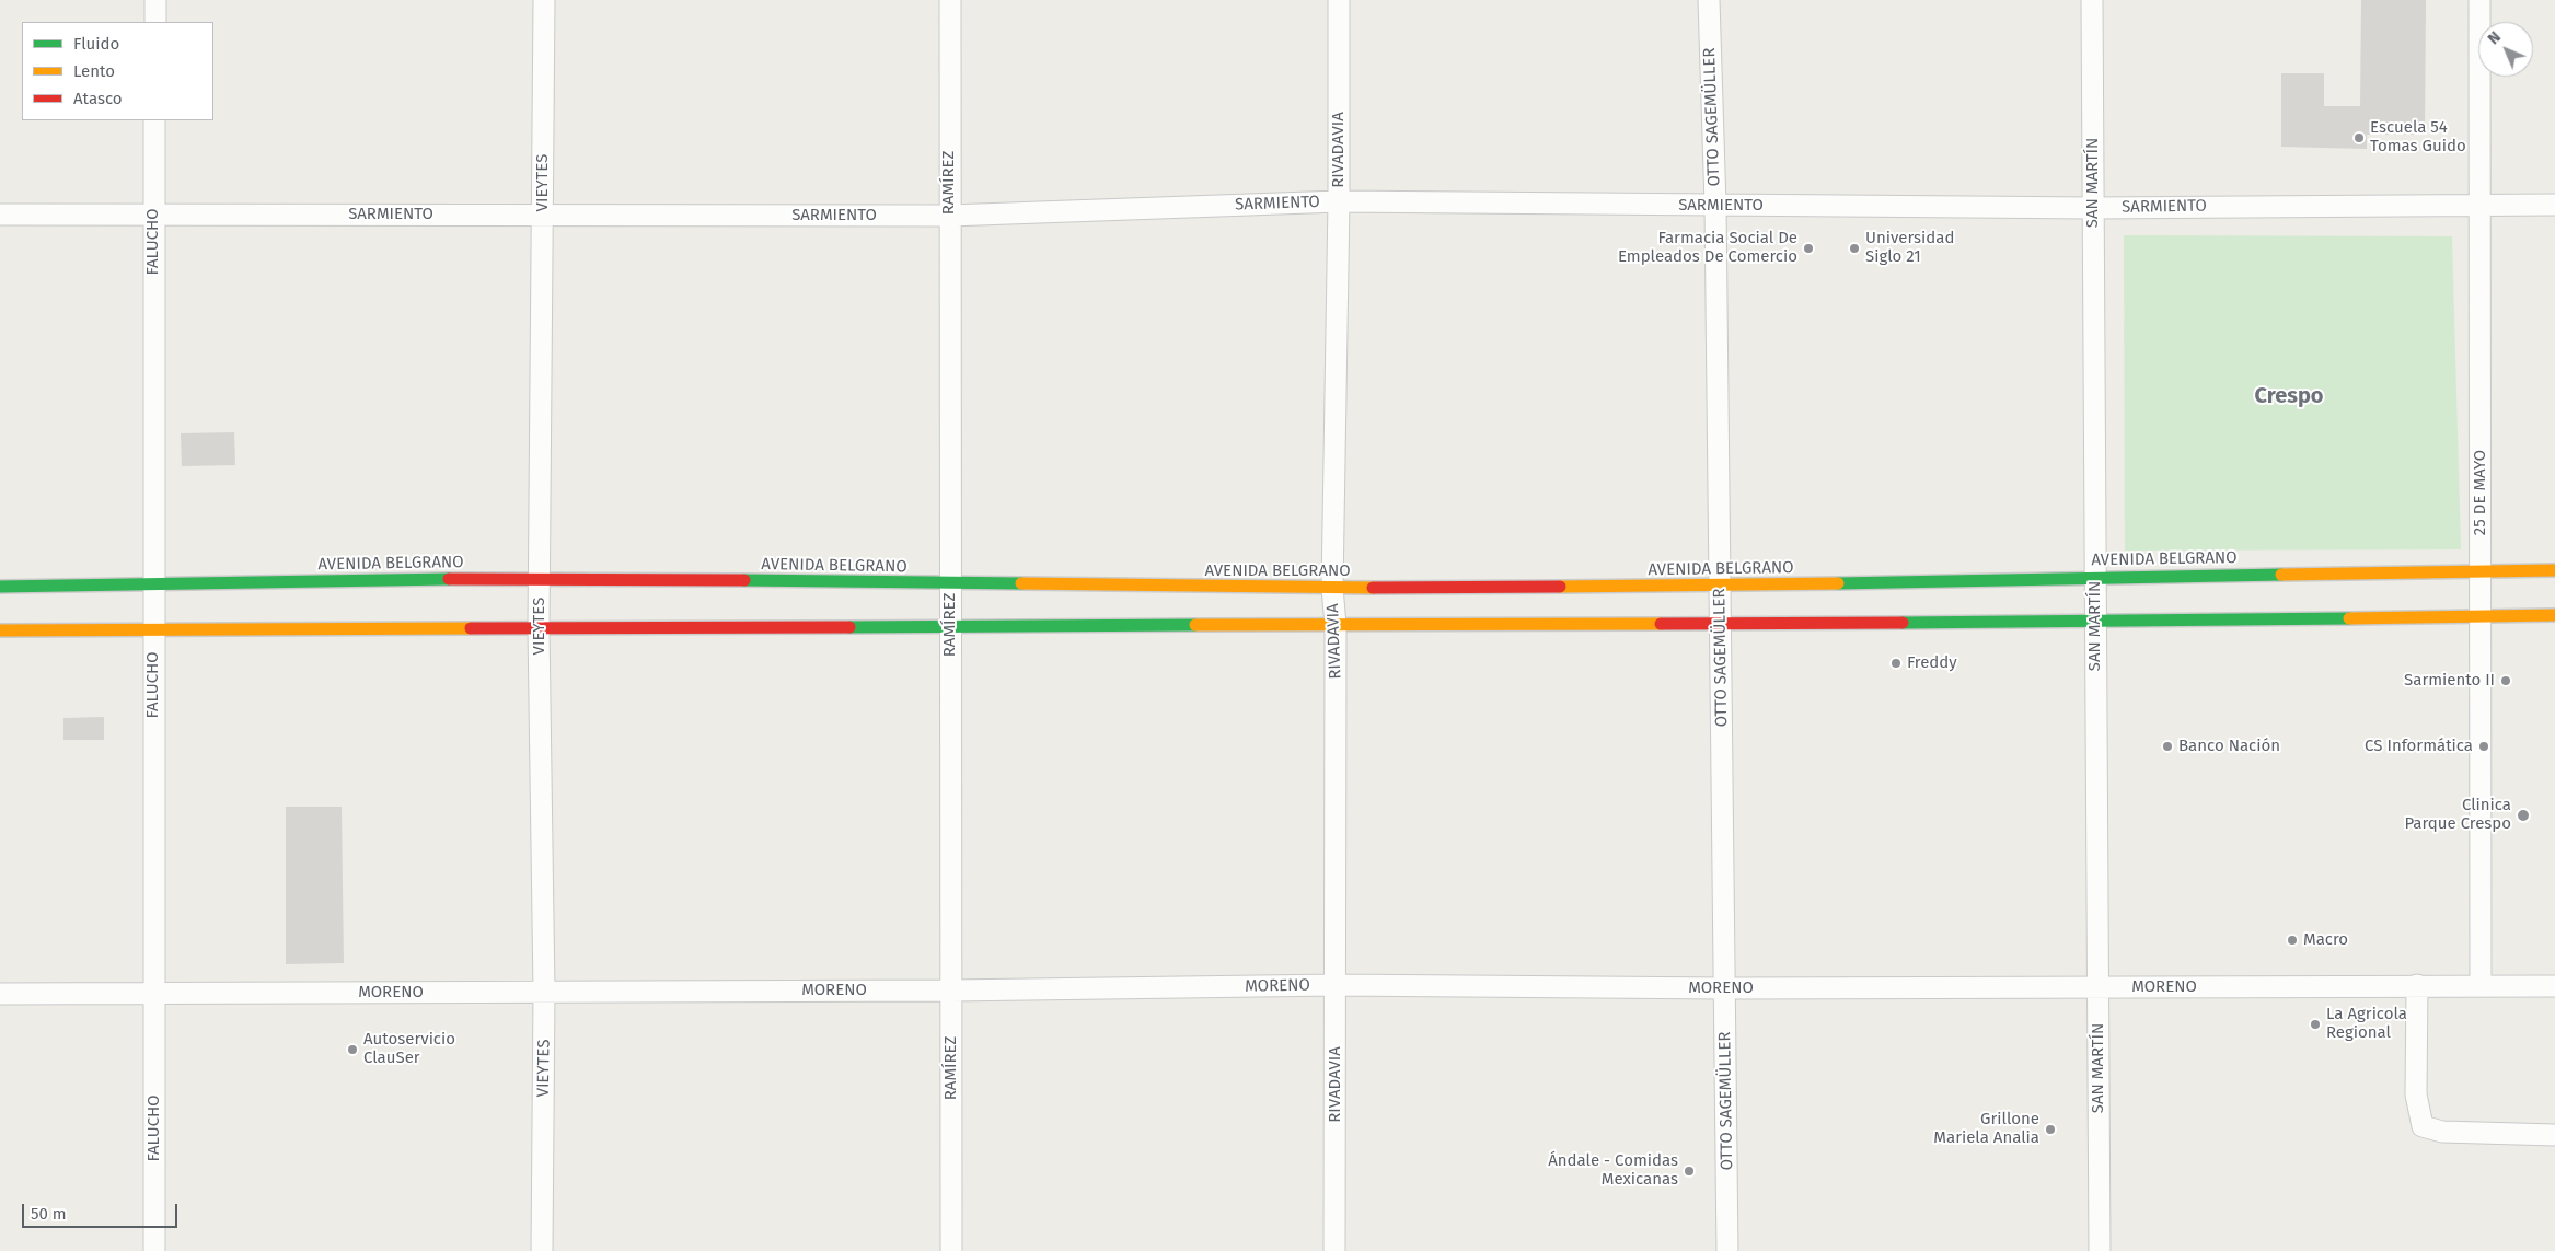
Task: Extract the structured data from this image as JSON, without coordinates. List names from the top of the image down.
{
  "streets": {
    "street": [
      "OTTO SAGEMÜLLER",
      "RIVADAVIA",
      "VIEYTES",
      "RAMÍREZ",
      "SAN MARTÍN",
      "SARMIENTO",
      "FALUCHO",
      "25 DE MAYO",
      "AVENIDA BELGRANO",
      "MORENO"
    ]
  },
  "crossings": [
    ["OTTO SAGEMÜLLER", "SARMIENTO"],
    ["OTTO SAGEMÜLLER", "AVENIDA BELGRANO"],
    ["OTTO SAGEMÜLLER", "MORENO"],
    ["RIVADAVIA", "SARMIENTO"],
    ["RIVADAVIA", "AVENIDA BELGRANO"],
    ["RIVADAVIA", "MORENO"],
    ["VIEYTES", "SARMIENTO"],
    ["VIEYTES", "AVENIDA BELGRANO"],
    ["VIEYTES", "MORENO"],
    ["RAMÍREZ", "SARMIENTO"],
    ["RAMÍREZ", "AVENIDA BELGRANO"],
    ["RAMÍREZ", "MORENO"],
    ["SAN MARTÍN", "SARMIENTO"],
    ["SAN MARTÍN", "AVENIDA BELGRANO"],
    ["SAN MARTÍN", "MORENO"],
    ["SARMIENTO", "FALUCHO"],
    ["SARMIENTO", "25 DE MAYO"],
    ["FALUCHO", "AVENIDA BELGRANO"],
    ["FALUCHO", "MORENO"],
    ["25 DE MAYO", "AVENIDA BELGRANO"],
    ["25 DE MAYO", "MORENO"]
  ],
  "districts": ["Crespo"],
  "places": [
    "Escuela 54 Tomas Guido",
    "Farmacia Social De Empleados De Comercio",
    "Universidad Siglo 21",
    "Freddy",
    "Sarmiento II",
    "Banco Nación",
    "CS Informática",
    "Clinica Parque Crespo",
    "Macro",
    "La Agricola Regional",
    "Autoservicio ClauSer",
    "Grillone Mariela Analia",
    "Ándale - Comidas Mexicanas"
  ],
  "legend": ["Fluido", "Lento", "Atasco"],
  "scale_bar": "50 m",
  "north": "top left"
}
